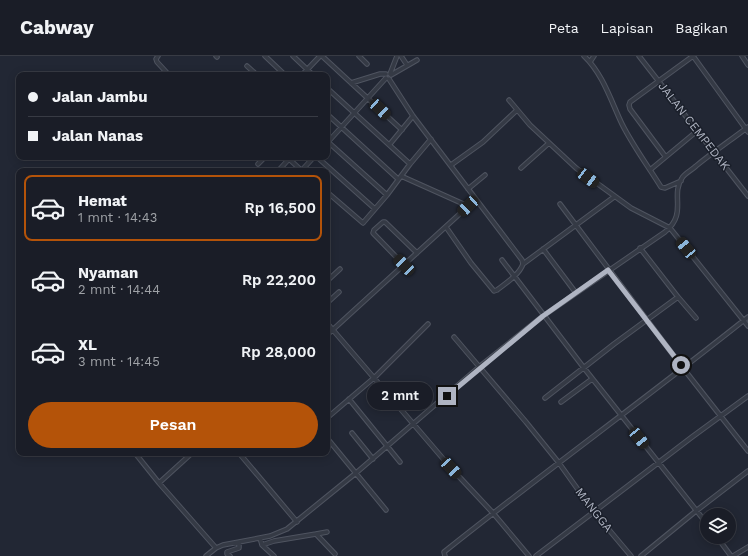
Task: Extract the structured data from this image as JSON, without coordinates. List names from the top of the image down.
{
  "streets": {
    "street": ["JALAN CEMPEDAK", "MANGGA"]
  },
  "page": {
    "header": "Cabway",
    "nav": ["Peta", "Lapisan", "Bagikan"],
    "banner": ["Jalan Jambu", "Jalan Nanas"],
    "list": [
      {
        "name": "Hemat",
        "note": "1 mnt · 14:43",
        "value": "Rp 16,500"
      },
      {
        "name": "Nyaman",
        "note": "2 mnt · 14:44",
        "value": "Rp 22,200"
      },
      {
        "name": "XL",
        "note": "3 mnt · 14:45",
        "value": "Rp 28,000"
      }
    ],
    "bubble": "2 mnt",
    "buttons": "Pesan"
  }
}
